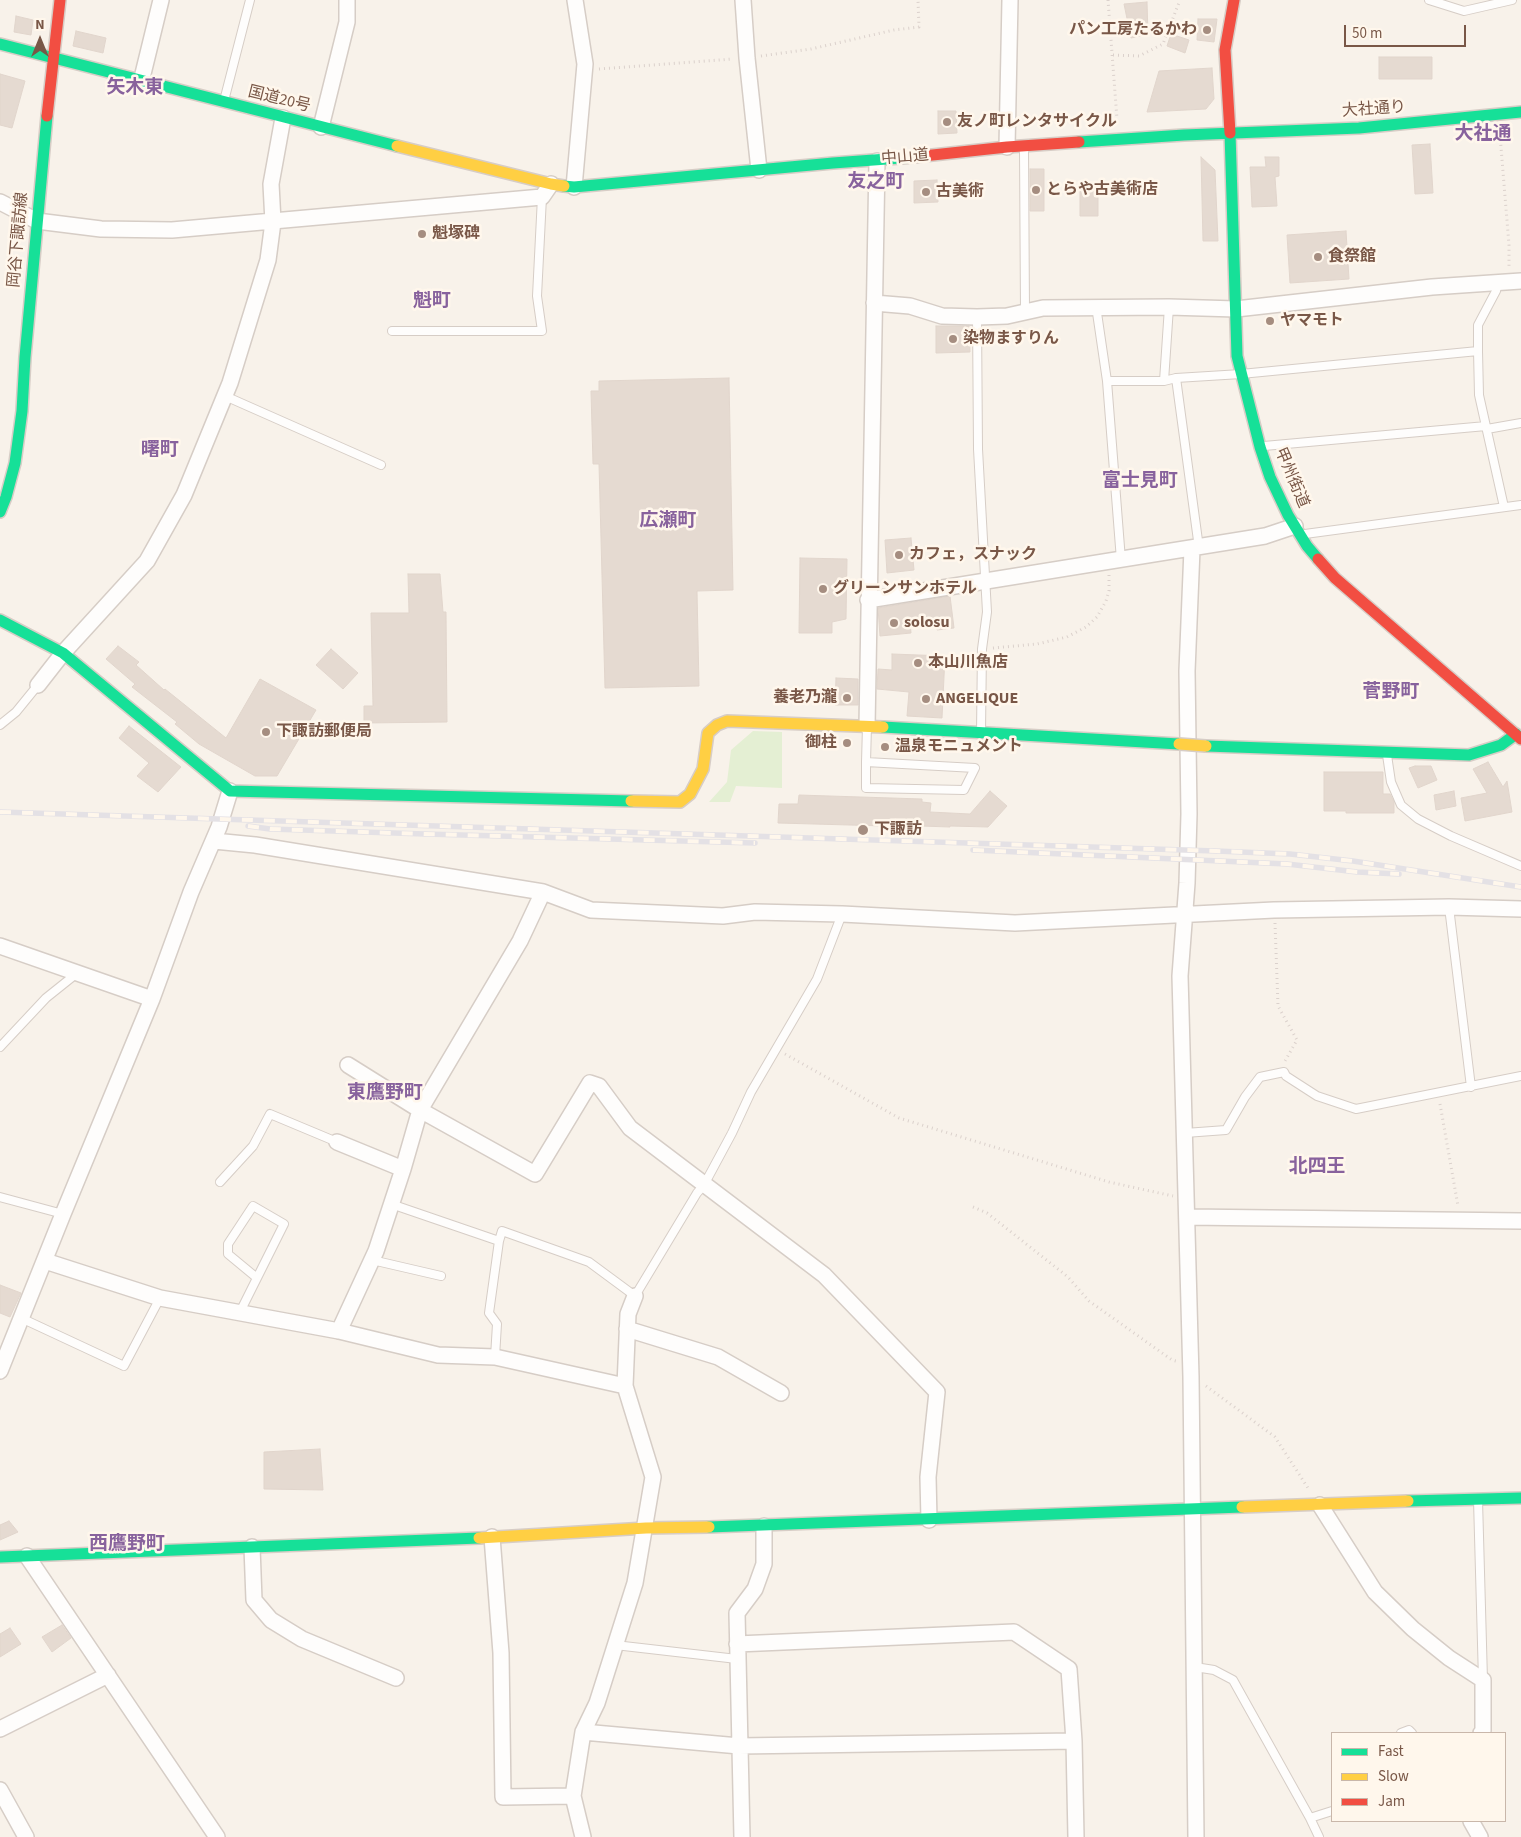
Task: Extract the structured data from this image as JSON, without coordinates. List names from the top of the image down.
{
  "streets": {
    "main road": [
      "国道20号",
      "大社通り",
      "中山道",
      "岡谷下諏訪線",
      "甲州街道"
    ]
  },
  "crossings": [
    ["国道20号", "中山道"],
    ["国道20号", "岡谷下諏訪線"],
    ["大社通り", "中山道"],
    ["大社通り", "甲州街道"],
    ["中山道", "甲州街道"]
  ],
  "districts": [
    "矢木東",
    "大社通",
    "友之町",
    "魁町",
    "曙町",
    "富士見町",
    "広瀬町",
    "菅野町",
    "東鷹野町",
    "北四王",
    "西鷹野町"
  ],
  "places": [
    "パン工房たるかわ",
    "友ノ町レンタサイクル",
    "とらや古美術店",
    "古美術",
    "魁塚碑",
    "食祭館",
    "ヤマモト",
    "染物ますりん",
    "カフェ，スナック",
    "グリーンサンホテル",
    "solosu",
    "本山川魚店",
    "養老乃瀧",
    "ANGELIQUE",
    "下諏訪郵便局",
    "御柱",
    "温泉モニュメント",
    "下諏訪"
  ],
  "legend": ["Fast", "Slow", "Jam"],
  "scale_bar": "50 m",
  "north": "top"
}
